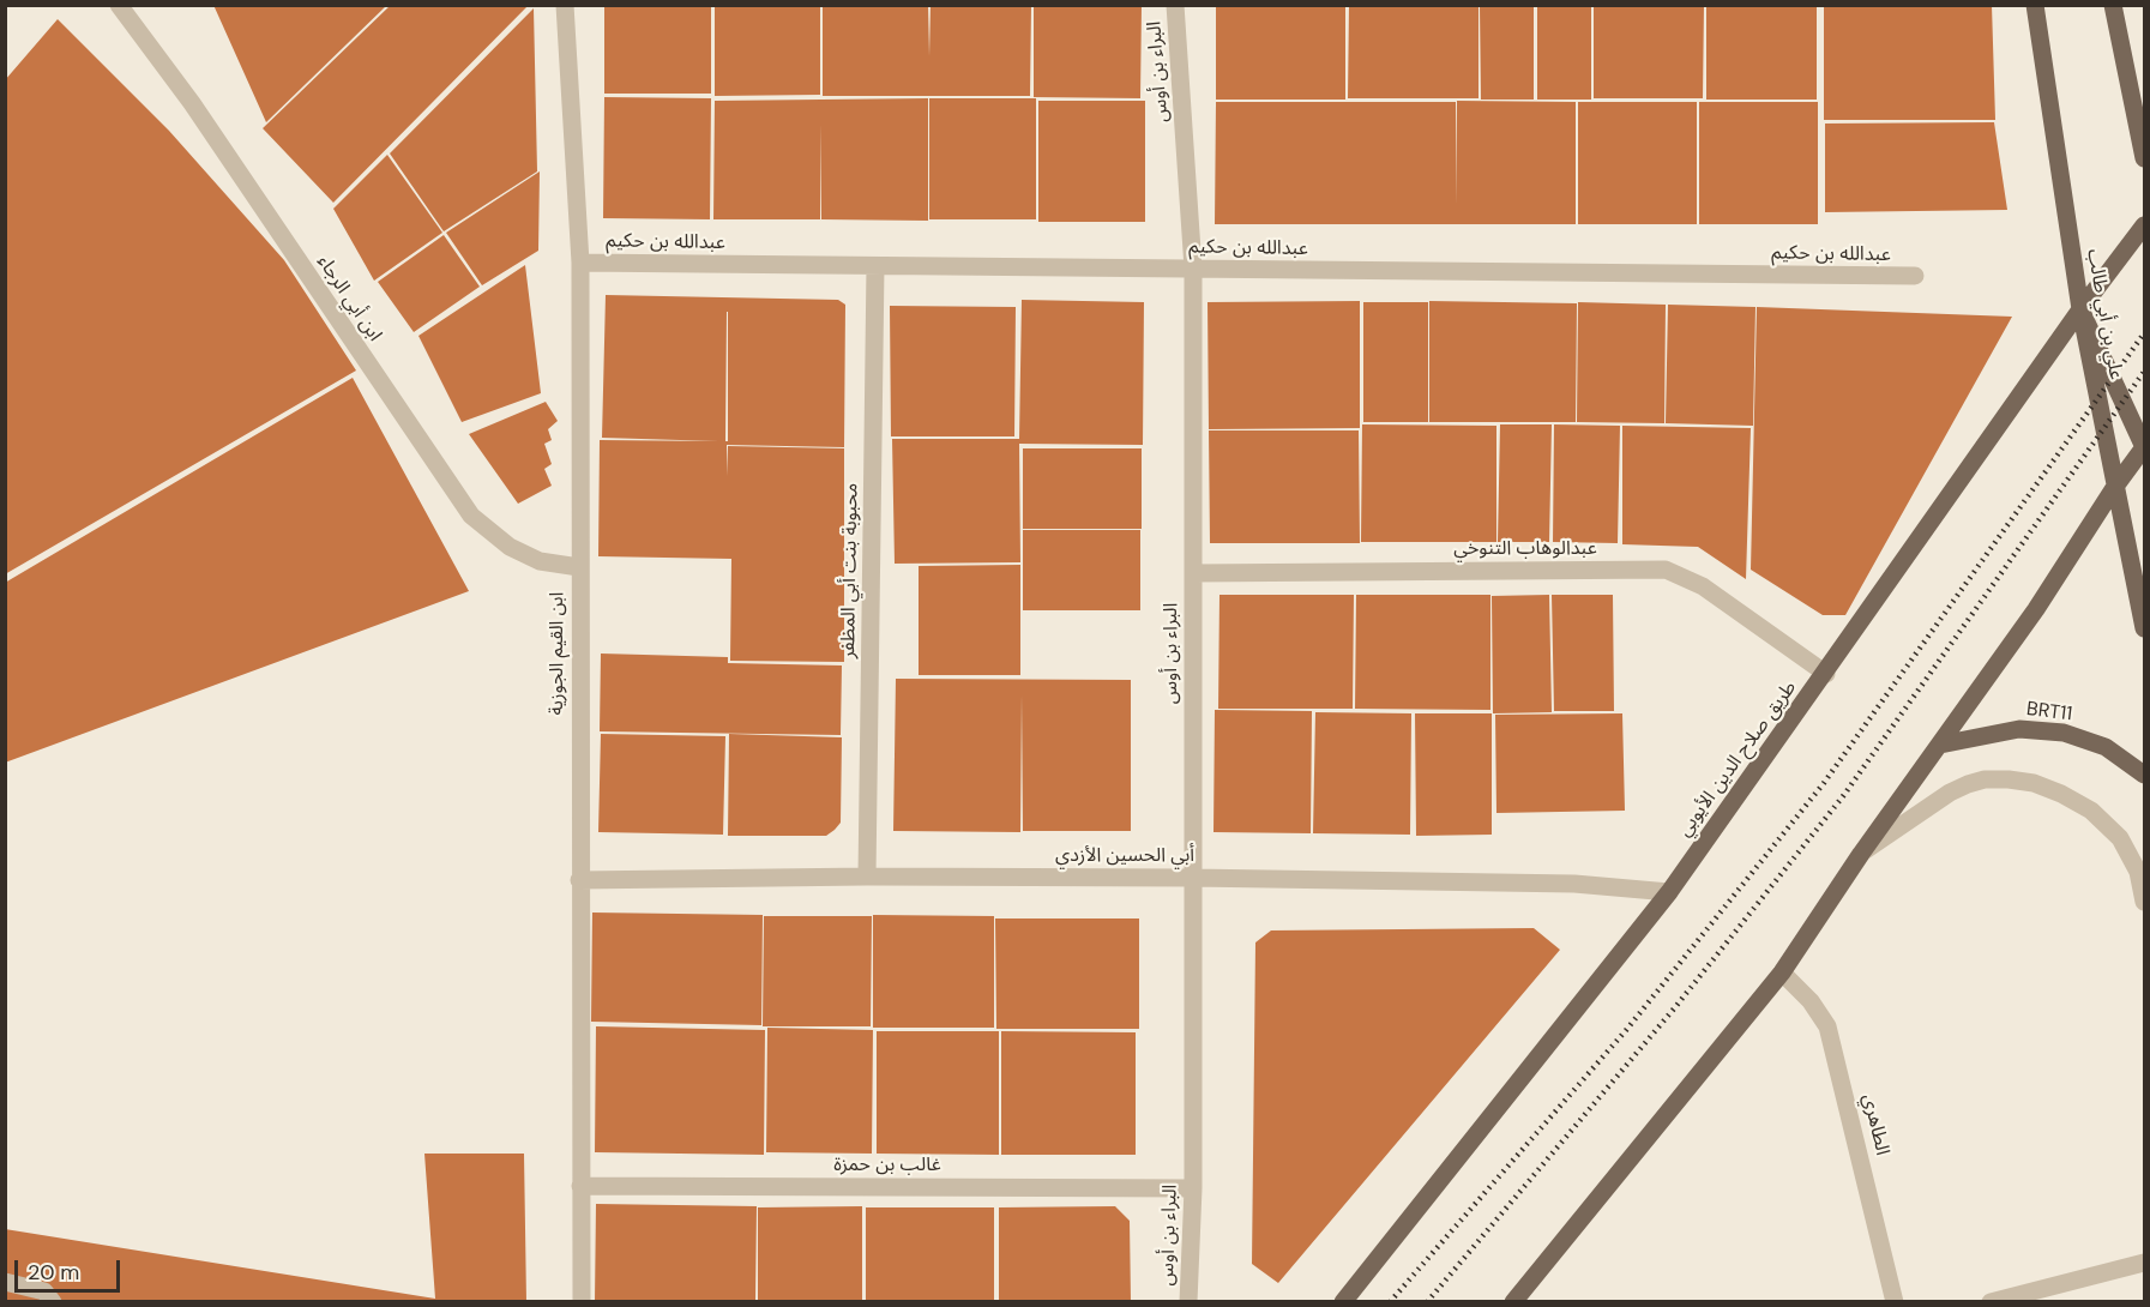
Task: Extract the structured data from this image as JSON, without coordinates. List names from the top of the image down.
{
  "streets": {
    "main road": ["علي بن أبي طالب", "BRT11", "طريق صلاح الدين الأيوبي"],
    "street": [
      "البراء بن أوس",
      "عبدالله بن حكيم",
      "ابن أبي الرجاء",
      "عبدالوهاب التنوخي",
      "محبوبة بنت أبي المظفر",
      "ابن القيم الجوزية",
      "أبي الحسين الأزدي",
      "الطاهري",
      "غالب بن حمزة"
    ]
  },
  "crossings": [
    ["البراء بن أوس", "عبدالله بن حكيم"],
    ["البراء بن أوس", "عبدالوهاب التنوخي"],
    ["البراء بن أوس", "أبي الحسين الأزدي"],
    ["البراء بن أوس", "غالب بن حمزة"],
    ["عبدالله بن حكيم", "محبوبة بنت أبي المظفر"],
    ["عبدالله بن حكيم", "ابن القيم الجوزية"],
    ["ابن أبي الرجاء", "ابن القيم الجوزية"],
    ["علي بن أبي طالب", "طريق صلاح الدين الأيوبي"],
    ["عبدالوهاب التنوخي", "طريق صلاح الدين الأيوبي"],
    ["محبوبة بنت أبي المظفر", "أبي الحسين الأزدي"],
    ["ابن القيم الجوزية", "أبي الحسين الأزدي"],
    ["ابن القيم الجوزية", "غالب بن حمزة"],
    ["طريق صلاح الدين الأيوبي", "أبي الحسين الأزدي"]
  ],
  "scale_bar": "20 m"
}
